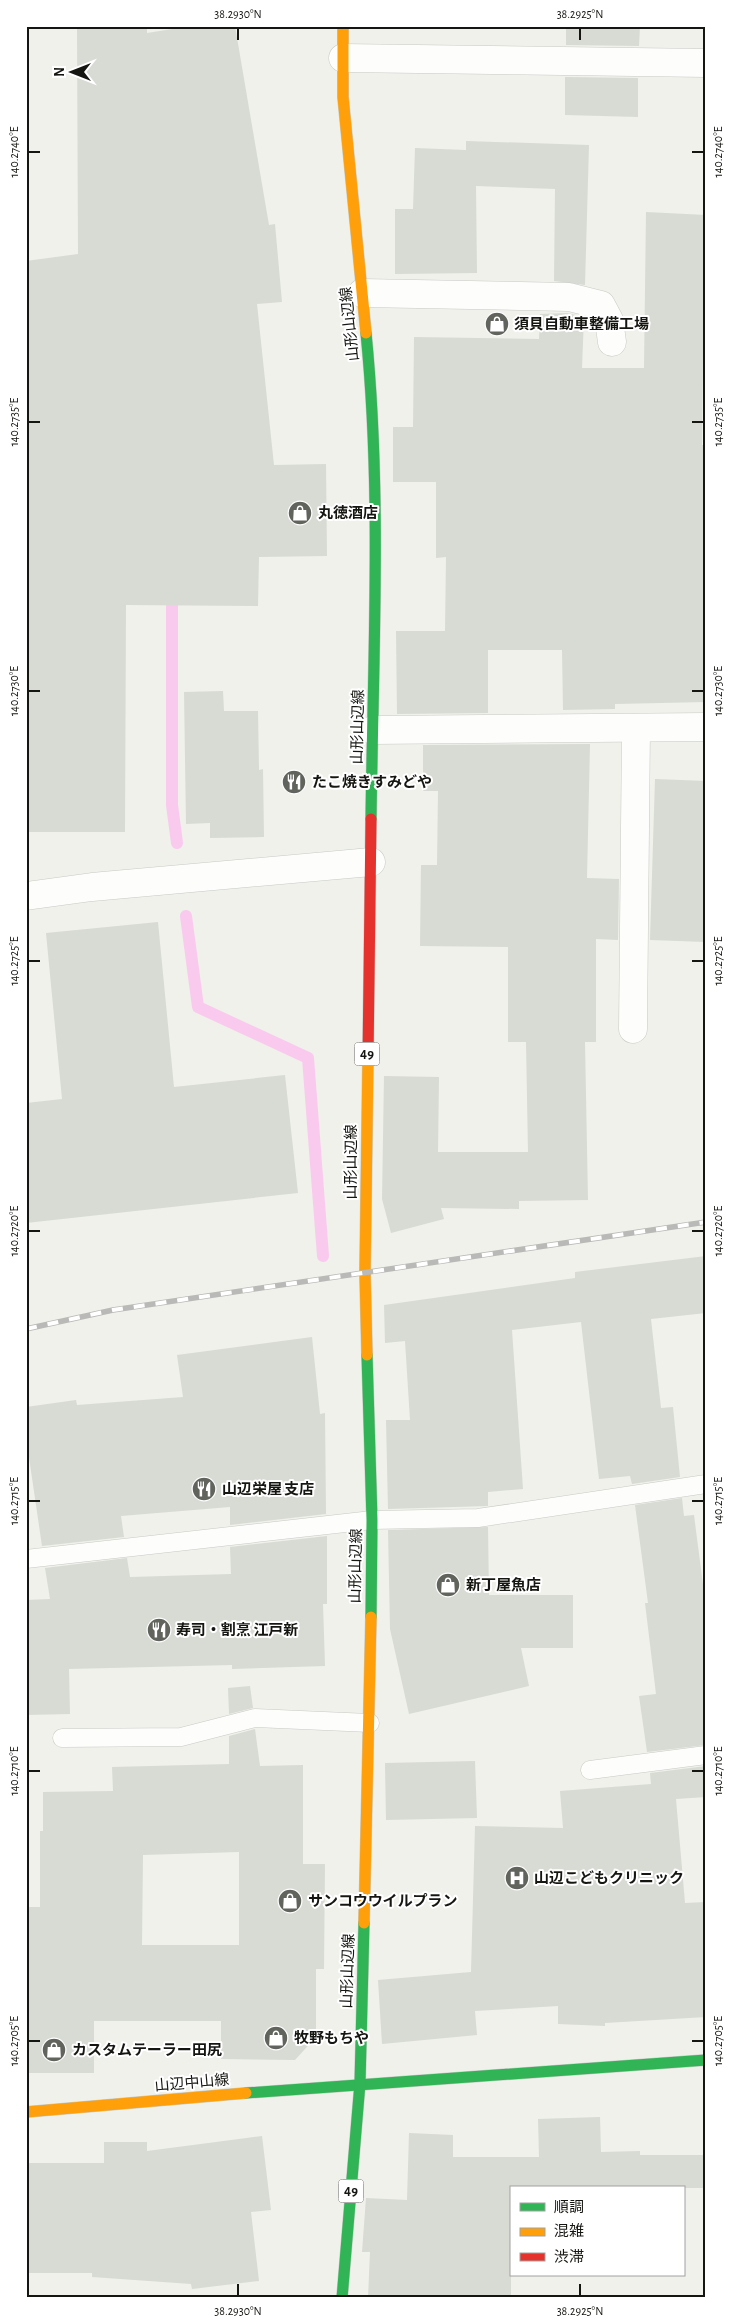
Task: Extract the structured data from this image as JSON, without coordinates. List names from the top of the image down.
{
  "streets": {
    "main road": ["山形山辺線", "49", "山辺中山線"]
  },
  "crossings": [
    ["山形山辺線", "山辺中山線"]
  ],
  "places": {
    "shop": [
      "須貝自動車整備工場",
      "丸徳酒店",
      "新丁屋魚店",
      "サンコウウイルプラン",
      "牧野もちや",
      "カスタムテーラー田尻"
    ],
    "restaurant": ["たこ焼きすみどや", "山辺栄屋 支店", "寿司・割烹 江戸新"],
    "hospital": ["山辺こどもクリニック"]
  },
  "legend": ["順調", "混雑", "渋滞"],
  "north": "left",
  "coordinates": [
    "38.2930°N",
    "38.2925°N",
    "140.2740°E",
    "140.2735°E",
    "140.2730°E",
    "140.2725°E",
    "140.2720°E",
    "140.2715°E",
    "140.2710°E",
    "140.2705°E"
  ]
}
